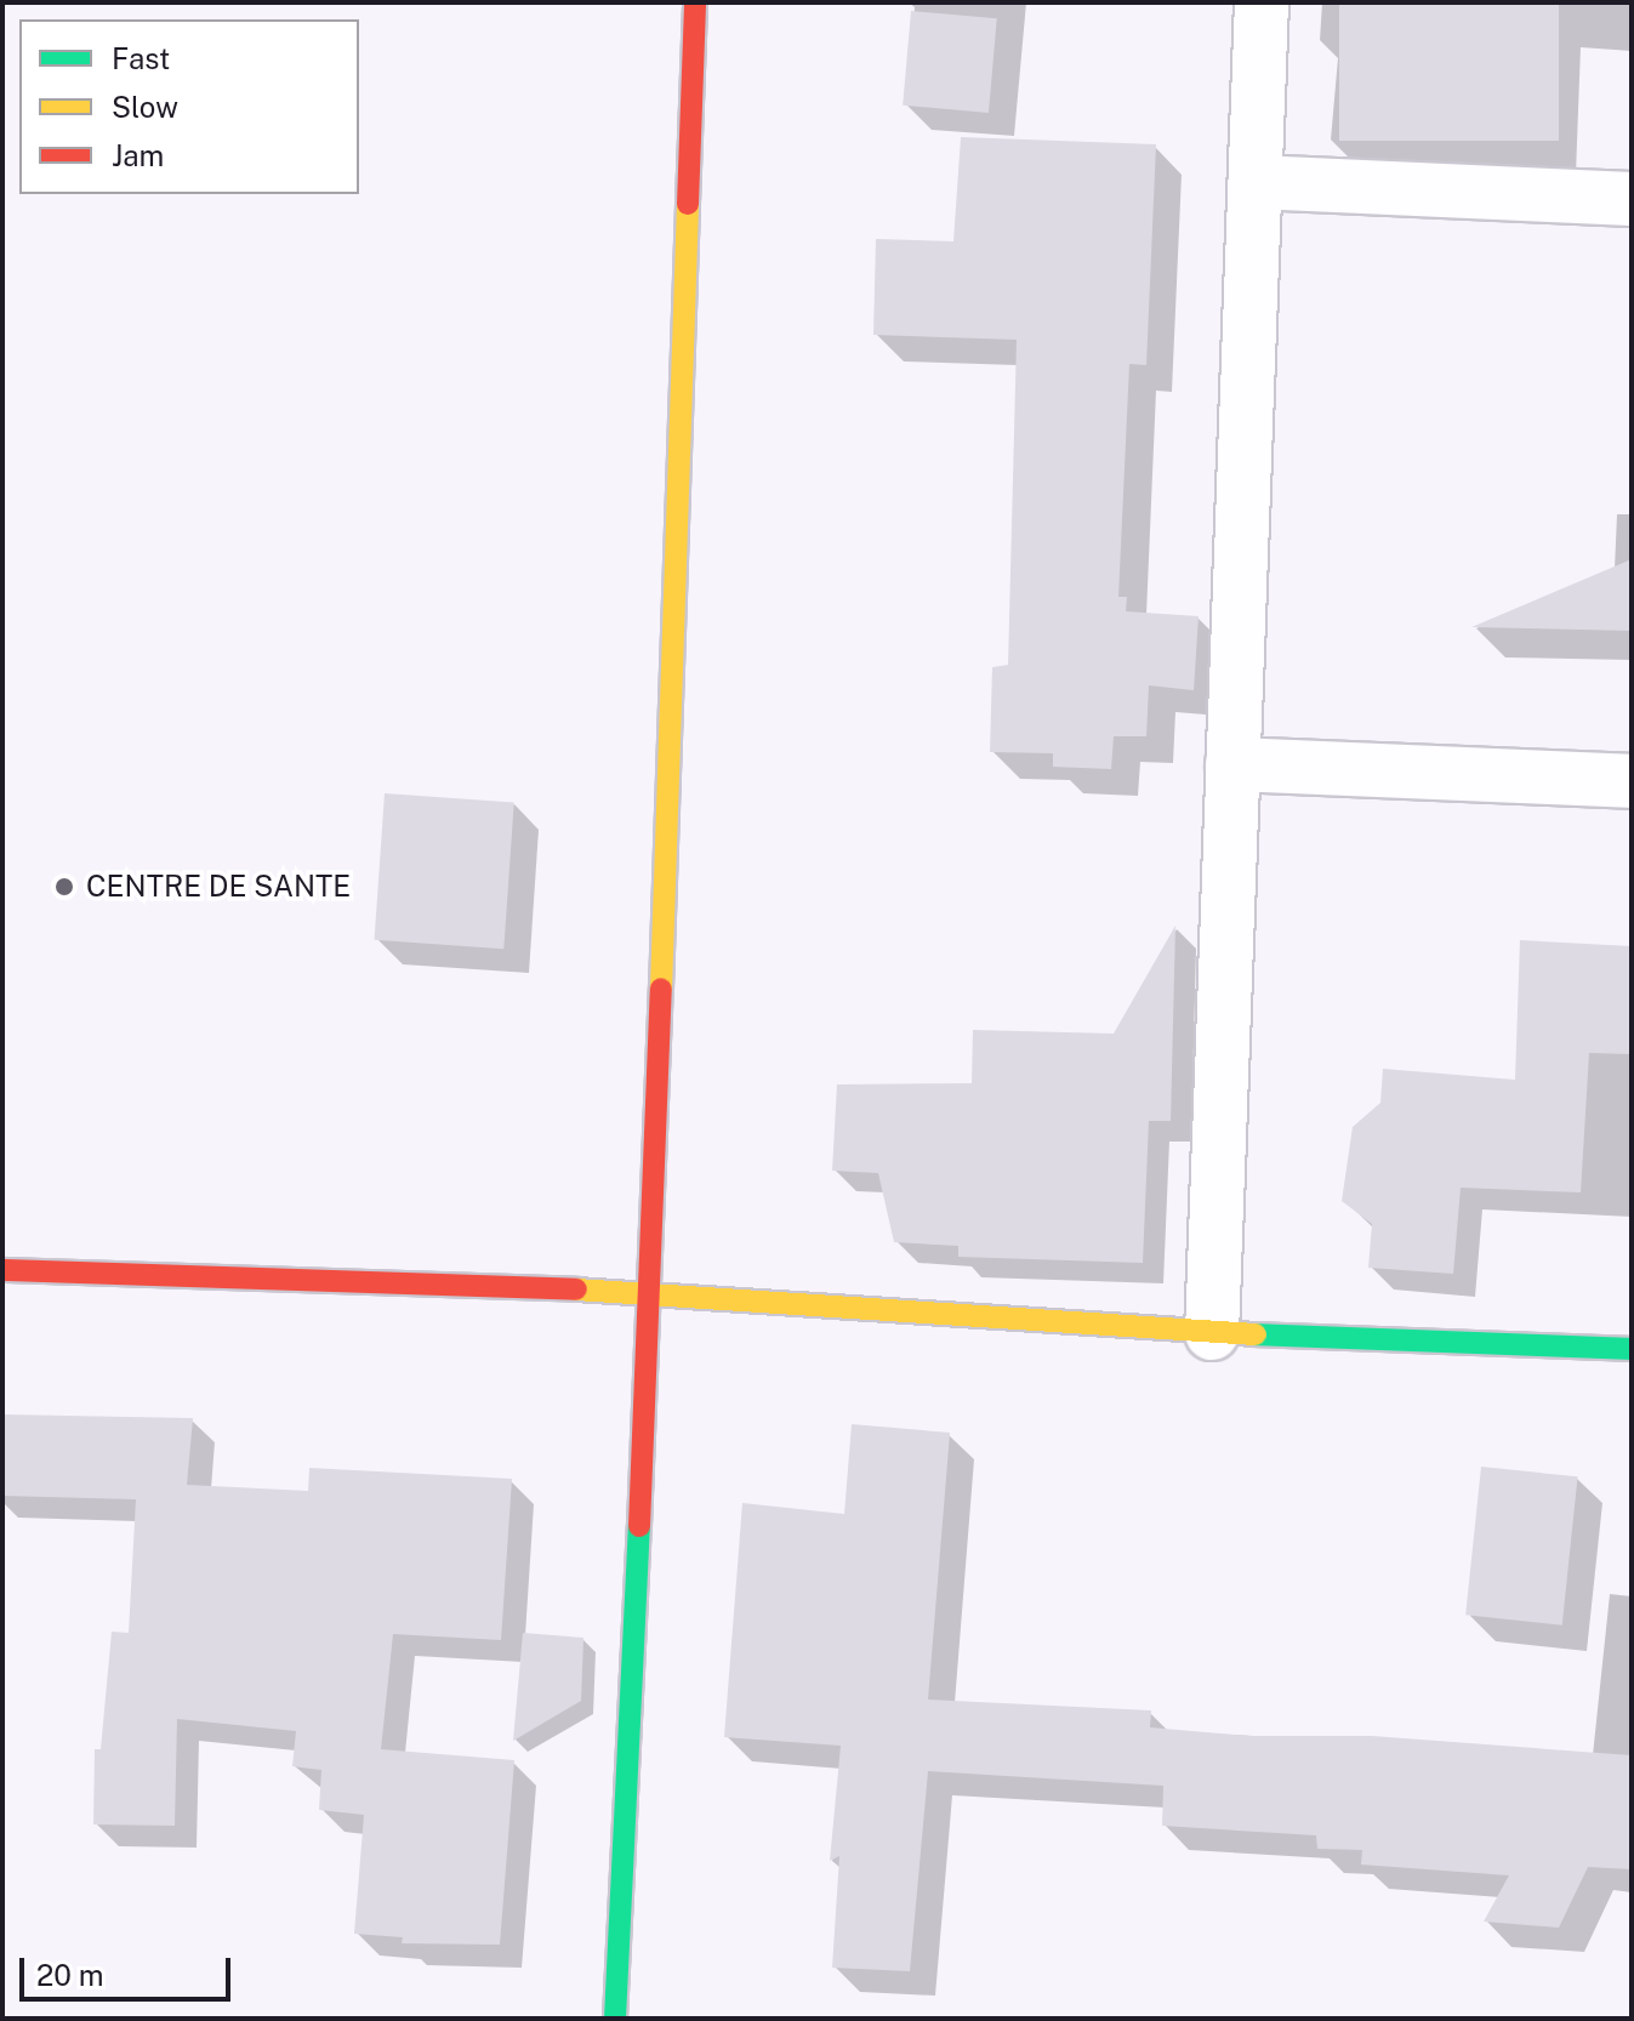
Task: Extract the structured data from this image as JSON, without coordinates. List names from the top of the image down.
{
  "places": ["CENTRE DE SANTE"],
  "legend": ["Fast", "Slow", "Jam"],
  "scale_bar": "20 m"
}
